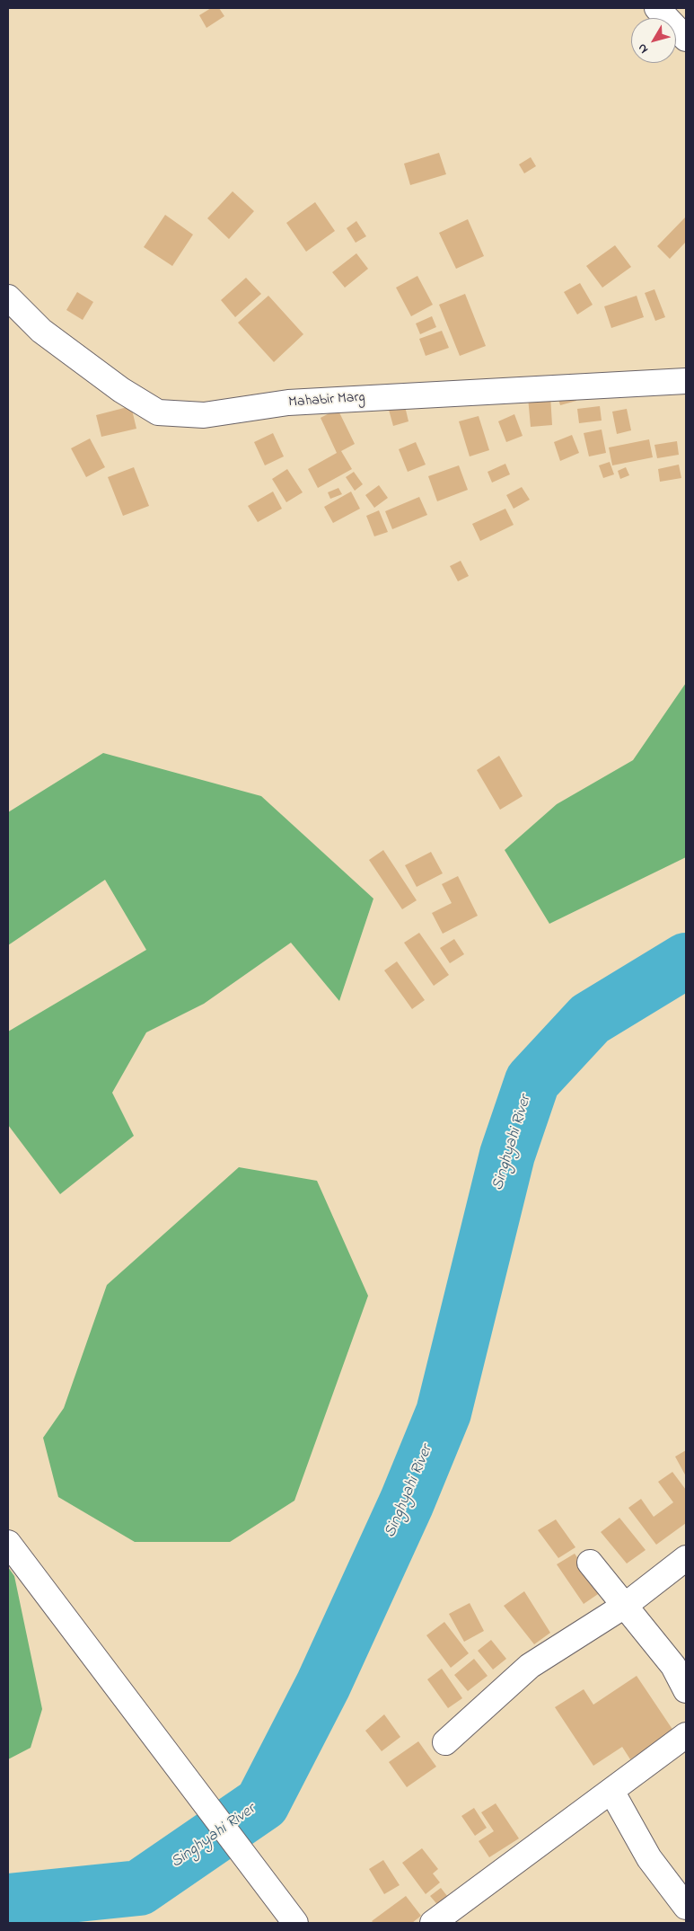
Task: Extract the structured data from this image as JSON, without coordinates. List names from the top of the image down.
{
  "streets": {
    "street": ["Mahabir Marg"]
  },
  "water": ["Singhyahi River"],
  "north": "bottom left"
}
